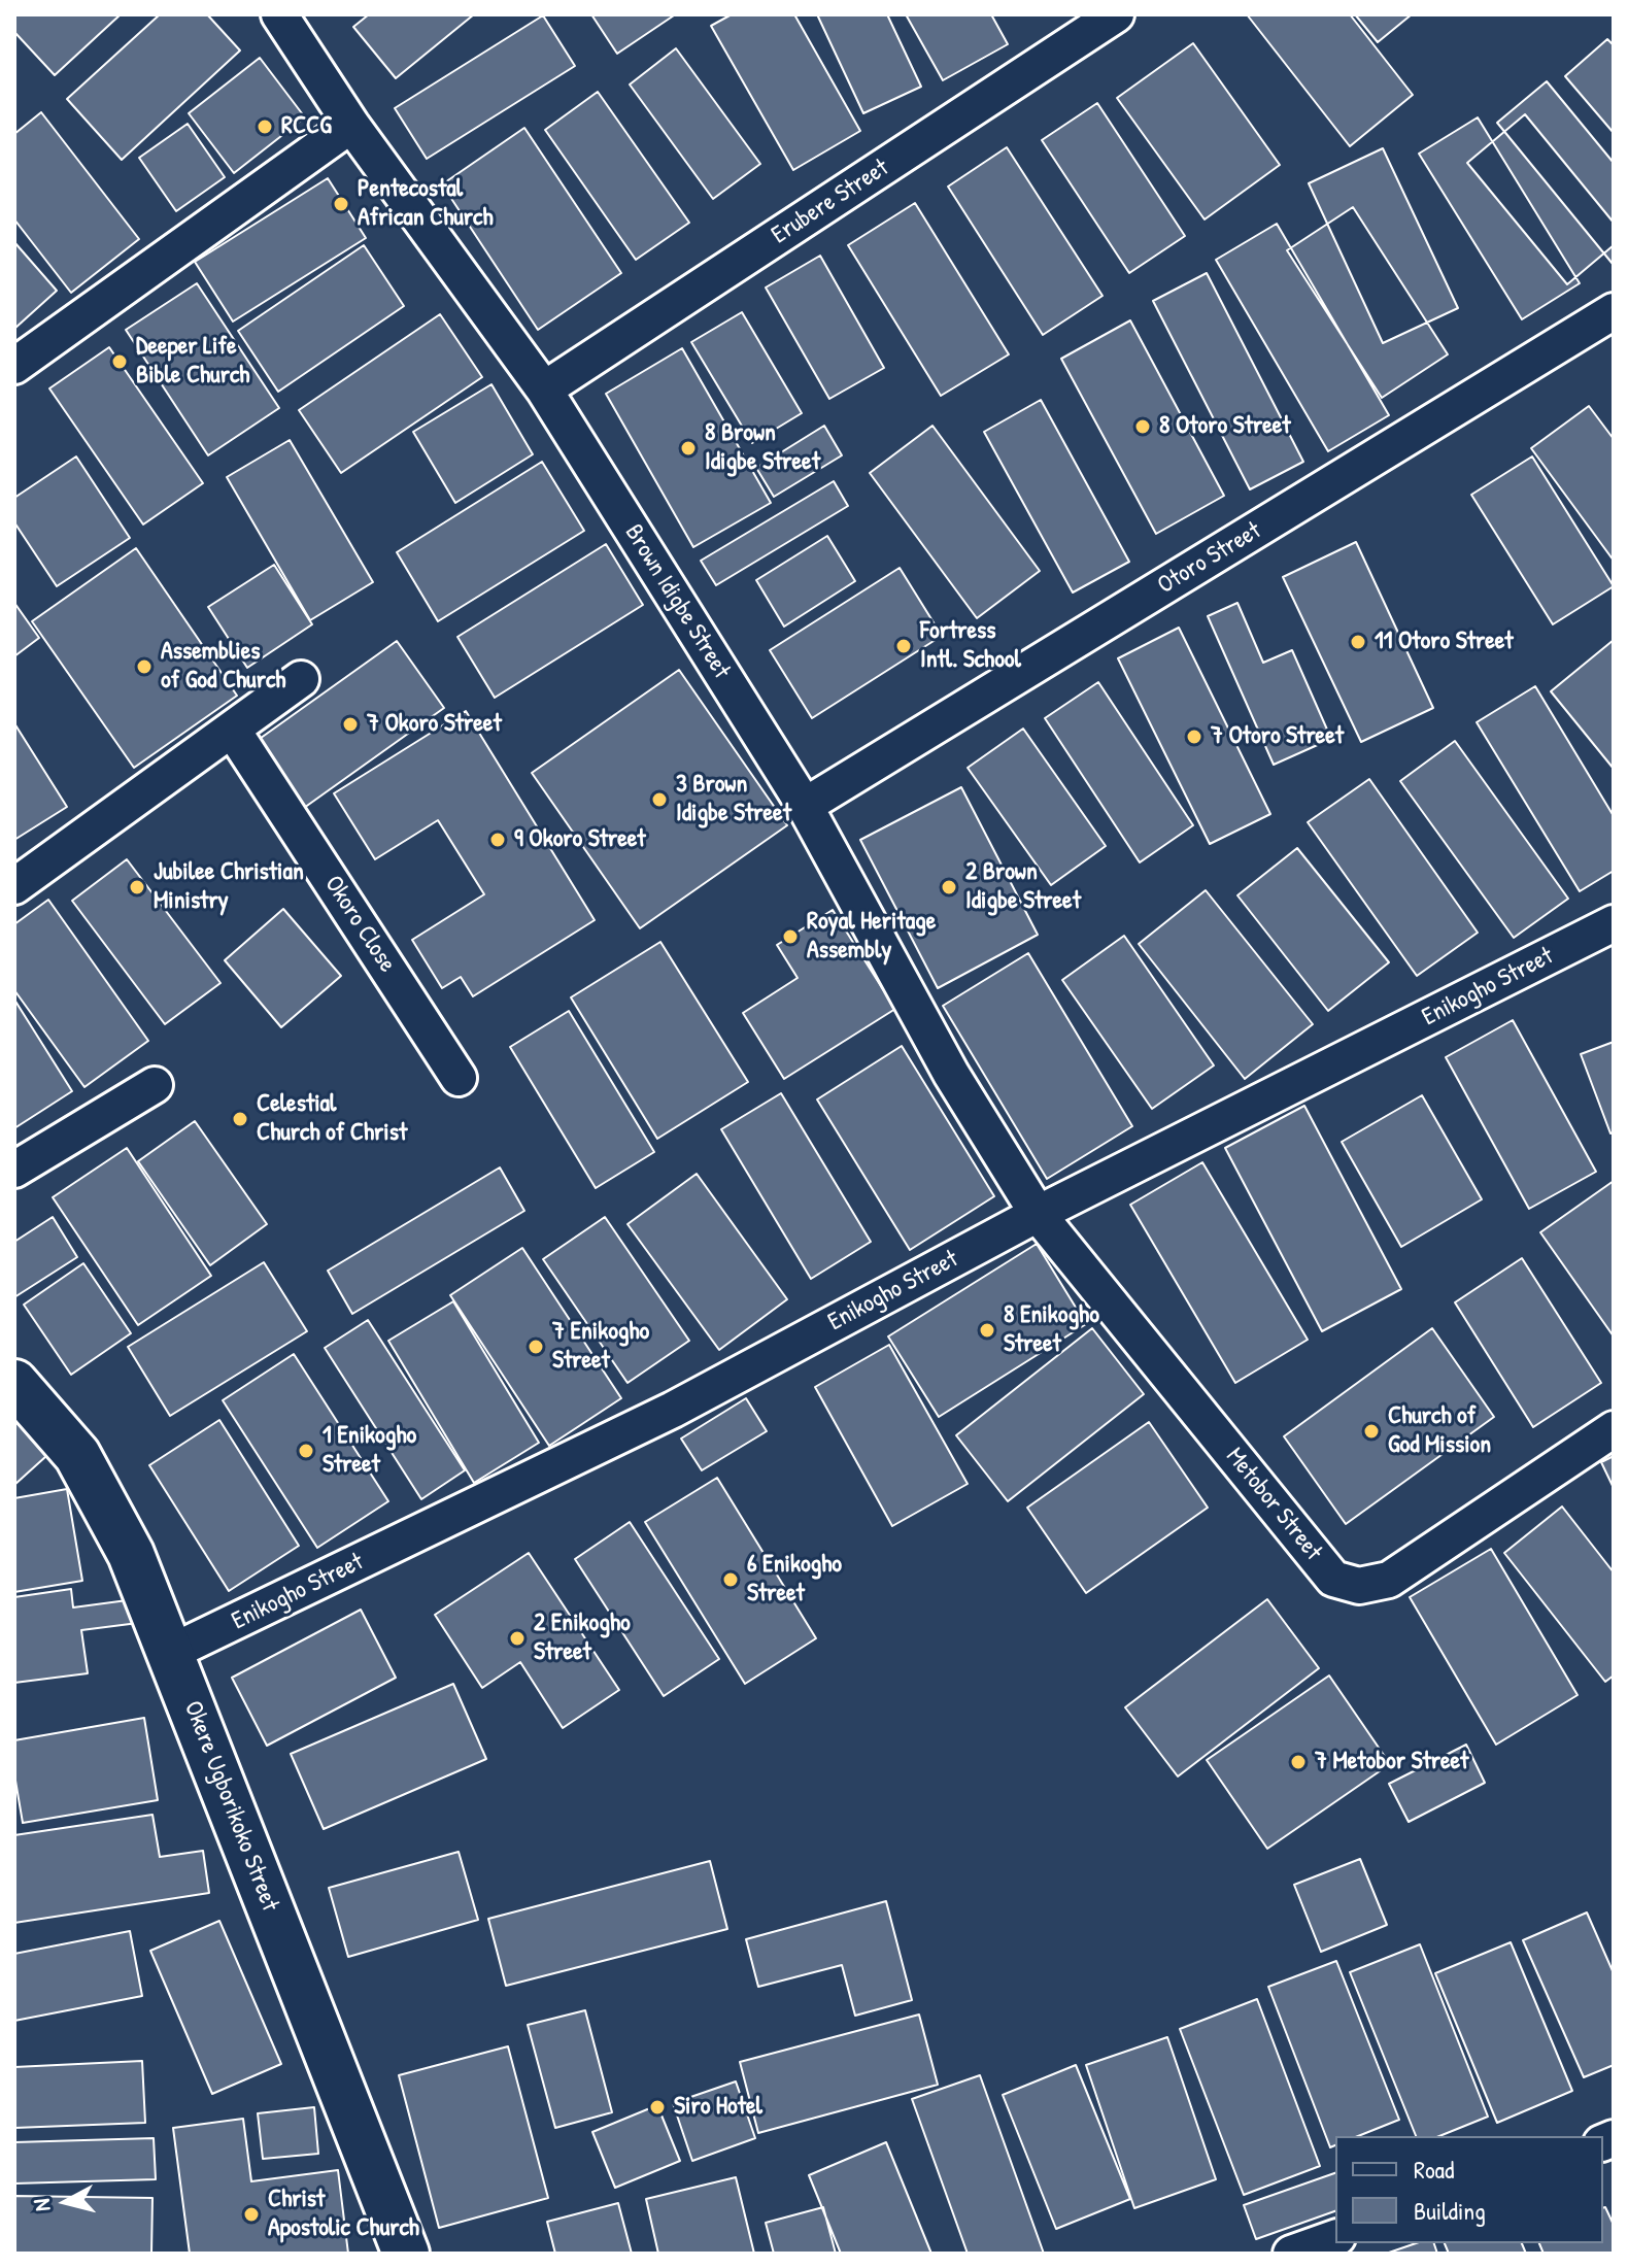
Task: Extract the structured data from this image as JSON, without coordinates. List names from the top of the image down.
{
  "streets": {
    "street": [
      "Erubere Street",
      "Otoro Street",
      "Brown Idigbe Street",
      "Okoro Close",
      "Enikogho Street",
      "Metobor Street",
      "Okere Ugborikoko Street"
    ]
  },
  "crossings": [
    ["Erubere Street", "Brown Idigbe Street"],
    ["Otoro Street", "Brown Idigbe Street"],
    ["Brown Idigbe Street", "Enikogho Street"],
    ["Brown Idigbe Street", "Metobor Street"],
    ["Enikogho Street", "Metobor Street"],
    ["Enikogho Street", "Okere Ugborikoko Street"]
  ],
  "places": [
    "RCCG",
    "Pentecostal African Church",
    "Deeper Life Bible Church",
    "8 Otoro Street",
    "8 Brown Idigbe Street",
    "11 Otoro Street",
    "Fortress Intl. School",
    "Assemblies of God Church",
    "7 Okoro Street",
    "7 Otoro Street",
    "3 Brown Idigbe Street",
    "9 Okoro Street",
    "Jubilee Christian Ministry",
    "2 Brown Idigbe Street",
    "Royal Heritage Assembly",
    "Celestial Church of Christ",
    "8 Enikogho Street",
    "7 Enikogho Street",
    "Church of God Mission",
    "1 Enikogho Street",
    "6 Enikogho Street",
    "2 Enikogho Street",
    "7 Metobor Street",
    "Siro Hotel",
    "Christ Apostolic Church"
  ],
  "legend": ["Road", "Building"],
  "north": "left"
}
